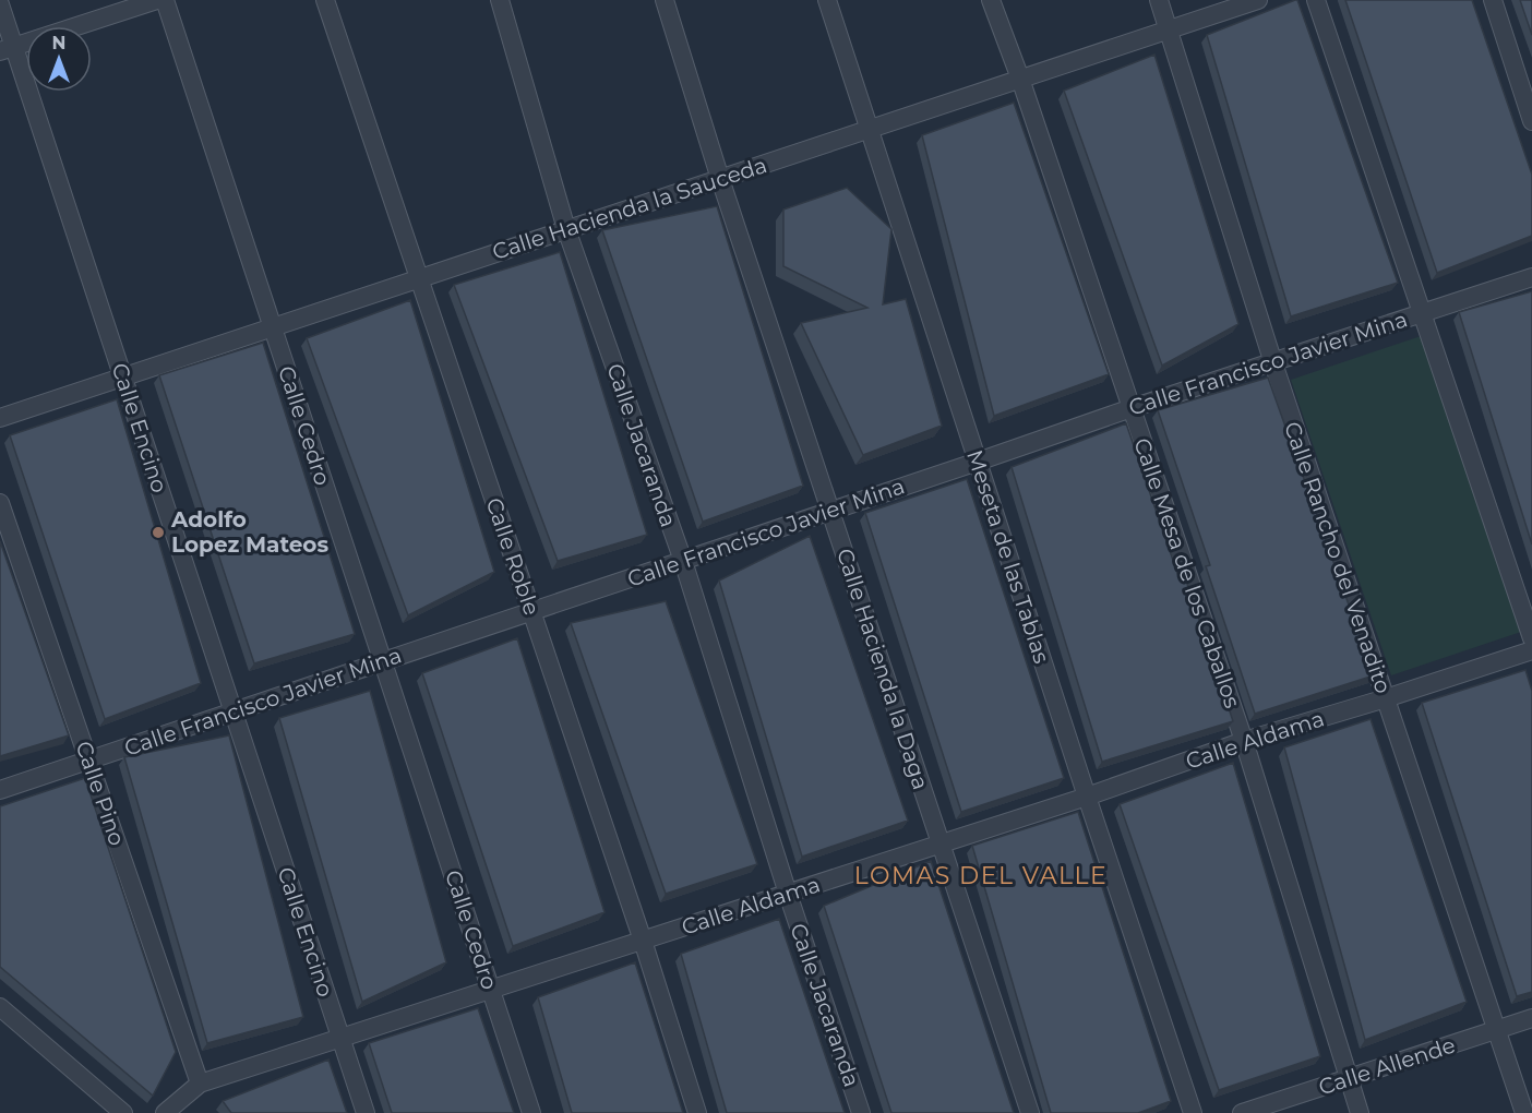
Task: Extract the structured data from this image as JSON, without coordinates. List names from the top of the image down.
{
  "streets": {
    "street": [
      "Calle Hacienda la Sauceda",
      "Calle Francisco Javier Mina",
      "Calle Cedro",
      "Calle Encino",
      "Calle Jacaranda",
      "Calle Roble",
      "Meseta de las Tablas",
      "Calle Rancho del Venadito",
      "Calle Mesa de los Caballos",
      "Calle Hacienda la Daga",
      "Calle Aldama",
      "Calle Pino",
      "Calle Allende"
    ]
  },
  "crossings": [
    ["Calle Hacienda la Sauceda", "Calle Cedro"],
    ["Calle Hacienda la Sauceda", "Calle Encino"],
    ["Calle Hacienda la Sauceda", "Calle Jacaranda"],
    ["Calle Hacienda la Sauceda", "Calle Roble"],
    ["Calle Hacienda la Sauceda", "Meseta de las Tablas"],
    ["Calle Hacienda la Sauceda", "Calle Rancho del Venadito"],
    ["Calle Hacienda la Sauceda", "Calle Mesa de los Caballos"],
    ["Calle Hacienda la Sauceda", "Calle Hacienda la Daga"],
    ["Calle Francisco Javier Mina", "Calle Cedro"],
    ["Calle Francisco Javier Mina", "Calle Encino"],
    ["Calle Francisco Javier Mina", "Calle Jacaranda"],
    ["Calle Francisco Javier Mina", "Calle Roble"],
    ["Calle Francisco Javier Mina", "Meseta de las Tablas"],
    ["Calle Francisco Javier Mina", "Calle Rancho del Venadito"],
    ["Calle Francisco Javier Mina", "Calle Mesa de los Caballos"],
    ["Calle Francisco Javier Mina", "Calle Hacienda la Daga"],
    ["Calle Francisco Javier Mina", "Calle Pino"],
    ["Calle Cedro", "Calle Aldama"],
    ["Calle Encino", "Calle Aldama"],
    ["Calle Jacaranda", "Calle Aldama"],
    ["Calle Roble", "Calle Aldama"],
    ["Meseta de las Tablas", "Calle Aldama"],
    ["Calle Rancho del Venadito", "Calle Aldama"],
    ["Calle Rancho del Venadito", "Calle Allende"],
    ["Calle Mesa de los Caballos", "Calle Aldama"],
    ["Calle Mesa de los Caballos", "Calle Allende"],
    ["Calle Hacienda la Daga", "Calle Aldama"],
    ["Calle Aldama", "Calle Pino"]
  ],
  "districts": ["LOMAS DEL VALLE"],
  "places": ["Adolfo Lopez Mateos"],
  "north": "top"
}
